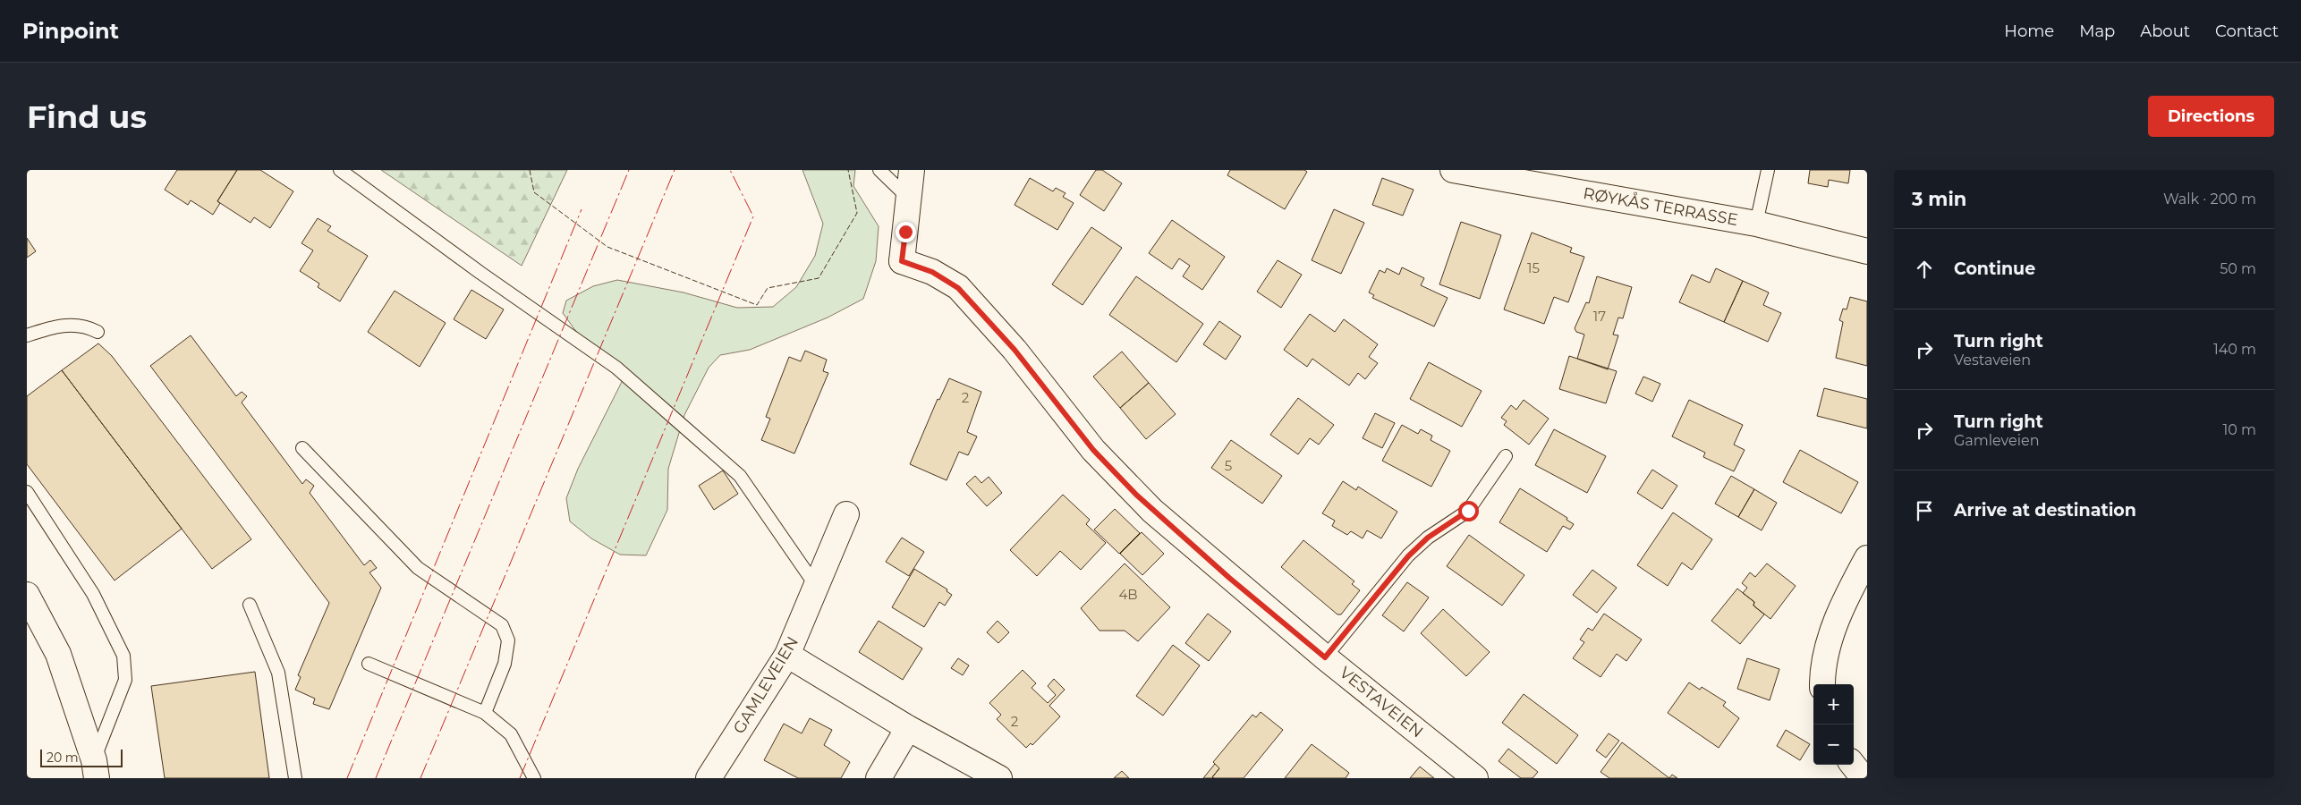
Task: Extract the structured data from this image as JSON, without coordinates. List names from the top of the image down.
{
  "streets": {
    "street": ["RØYKÅS TERRASSE", "GAMLEVEIEN", "VESTAVEIEN"]
  },
  "house_numbers": [
    "15",
    "17",
    "2",
    "5",
    "4B",
    "2"
  ],
  "scale_bar": "20 m",
  "page": {
    "header": "Pinpoint",
    "nav": [
      "Home",
      "Map",
      "About",
      "Contact"
    ],
    "buttons": "Directions",
    "title": "Find us",
    "heading": ["3 min", "Walk · 200 m"],
    "list": [
      ["Continue", "50 m"],
      ["Turn right", "Vestaveien", "140 m"],
      ["Turn right", "Gamleveien", "10 m"],
      "Arrive at destination"
    ],
    "map_buttons": ["+", "−"],
    "scale": "20 m"
  }
}
